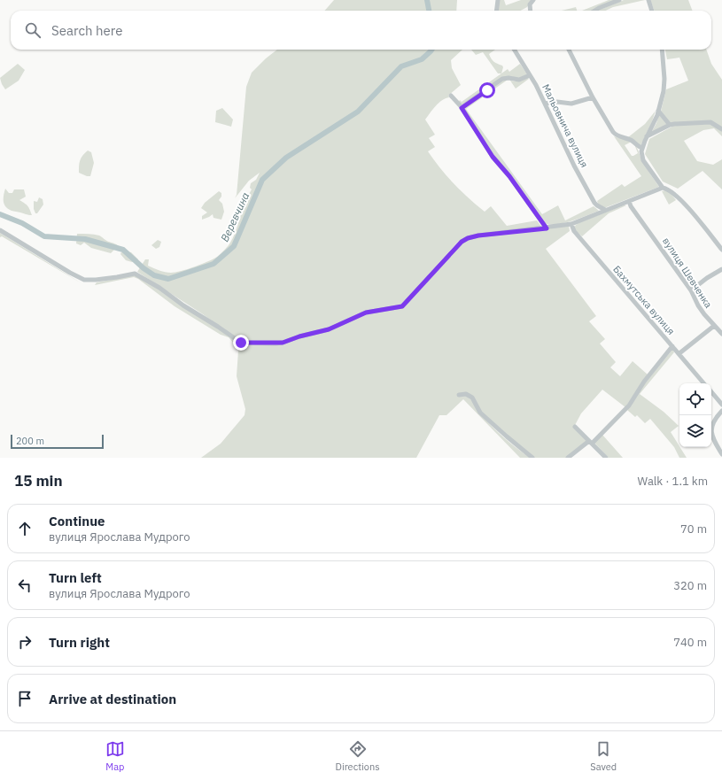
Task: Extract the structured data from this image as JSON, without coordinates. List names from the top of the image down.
{
  "streets": {
    "street": ["Мальовнича вулиця", "вулиця Шевченка", "Бахмутська вулиця"]
  },
  "water": ["Веревчина"],
  "scale_bar": "200 m",
  "page": {
    "search": "Search here",
    "scale": "200 m",
    "heading": ["15 min", "Walk · 1.1 km"],
    "list": [
      ["Continue", "вулиця Ярослава Мудрого", "70 m"],
      ["Turn left", "вулиця Ярослава Мудрого", "320 m"],
      ["Turn right", "740 m"],
      "Arrive at destination"
    ],
    "nav": ["Map", "Directions", "Saved"]
  }
}
